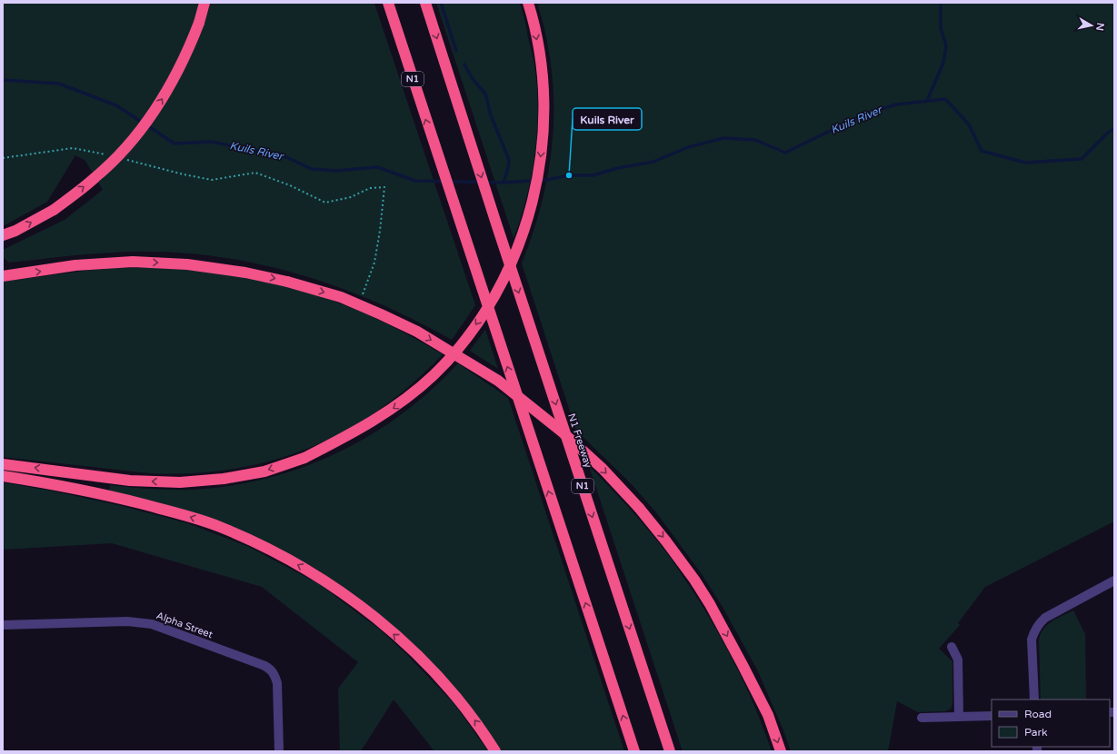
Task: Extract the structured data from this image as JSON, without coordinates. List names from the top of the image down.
{
  "streets": {
    "highway": ["N1", "N1 Freeway"],
    "street": ["Alpha Street"]
  },
  "water": ["Kuils River"],
  "places": ["Kuils River"],
  "legend": ["Road", "Park"],
  "north": "right"
}
